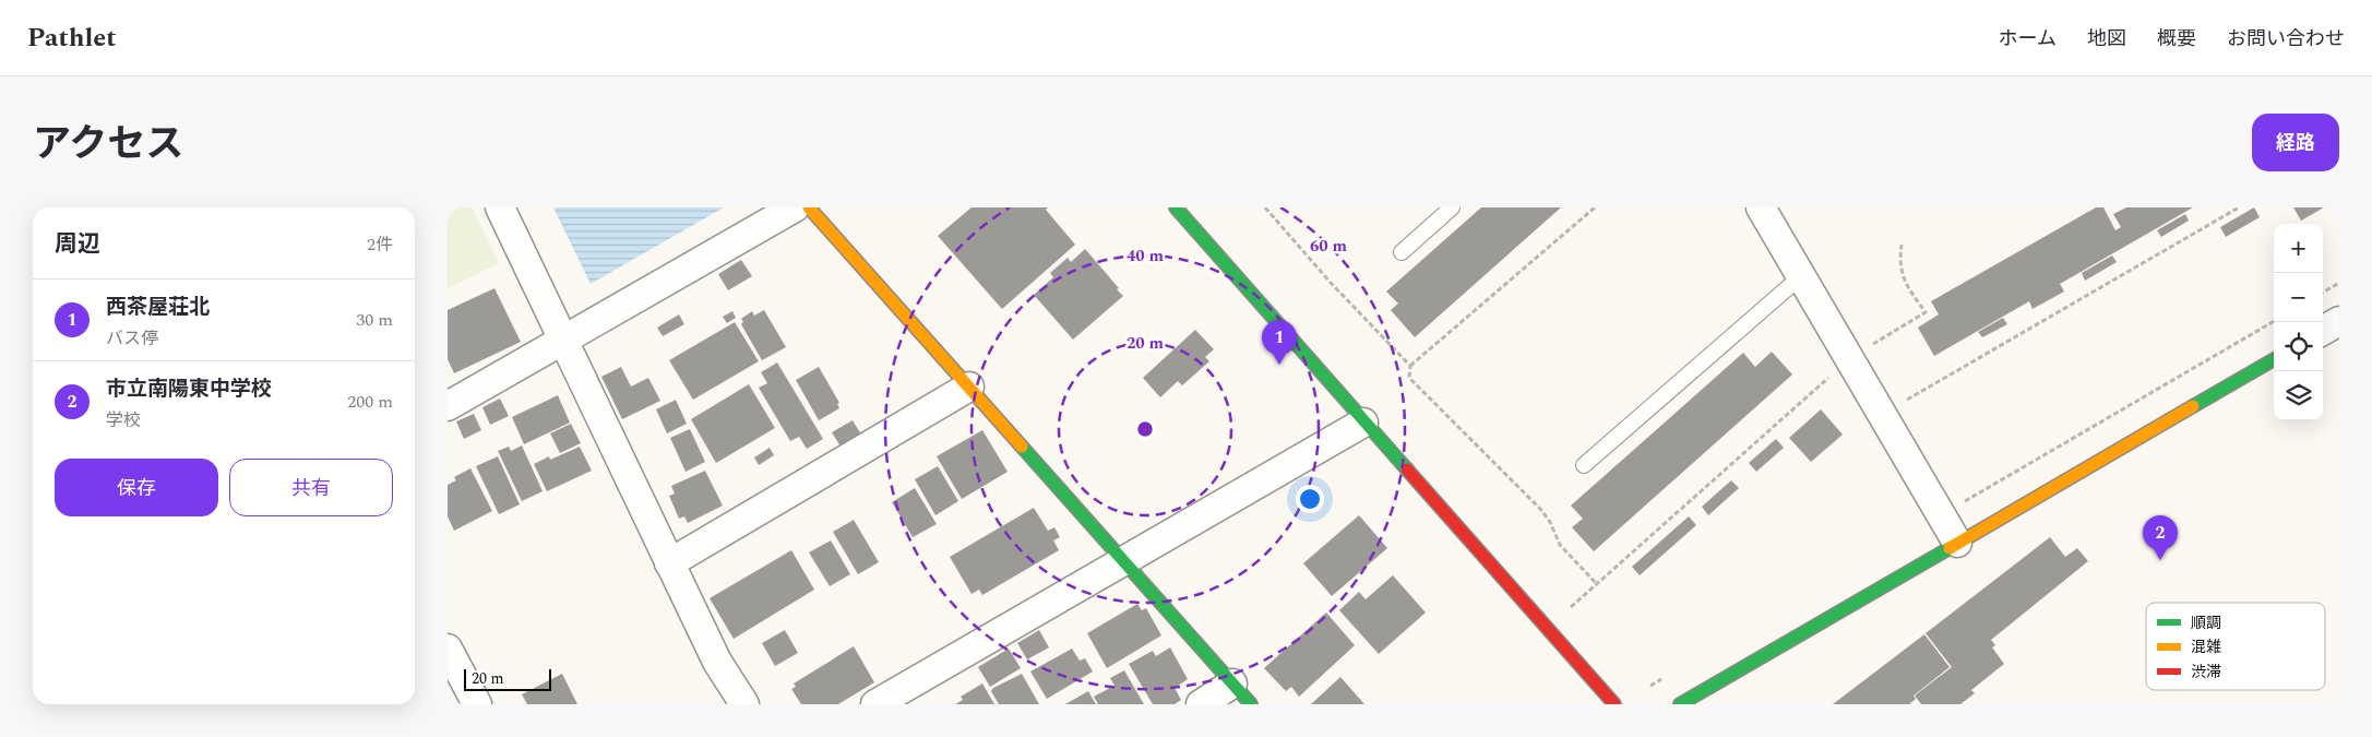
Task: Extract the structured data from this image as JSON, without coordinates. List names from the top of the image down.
{
  "legend": ["順調", "混雑", "渋滞"],
  "scale_bar": "20 m",
  "page": {
    "header": "Pathlet",
    "nav": [
      "ホーム",
      "地図",
      "概要",
      "お問い合わせ"
    ],
    "title": "アクセス",
    "buttons": [
      "経路",
      ["保存", "共有"]
    ],
    "heading": ["周辺", "2件"],
    "map_buttons": ["+", "−"],
    "list": [
      {
        "mark": "1",
        "name": "西茶屋荘北",
        "note": "バス停",
        "value": "30 m"
      },
      {
        "mark": "2",
        "name": "市立南陽東中学校",
        "note": "学校",
        "value": "200 m"
      }
    ],
    "pins": ["1", "2"],
    "scale": "20 m"
  },
  "rings": ["60 m", "40 m", "20 m"]
}
